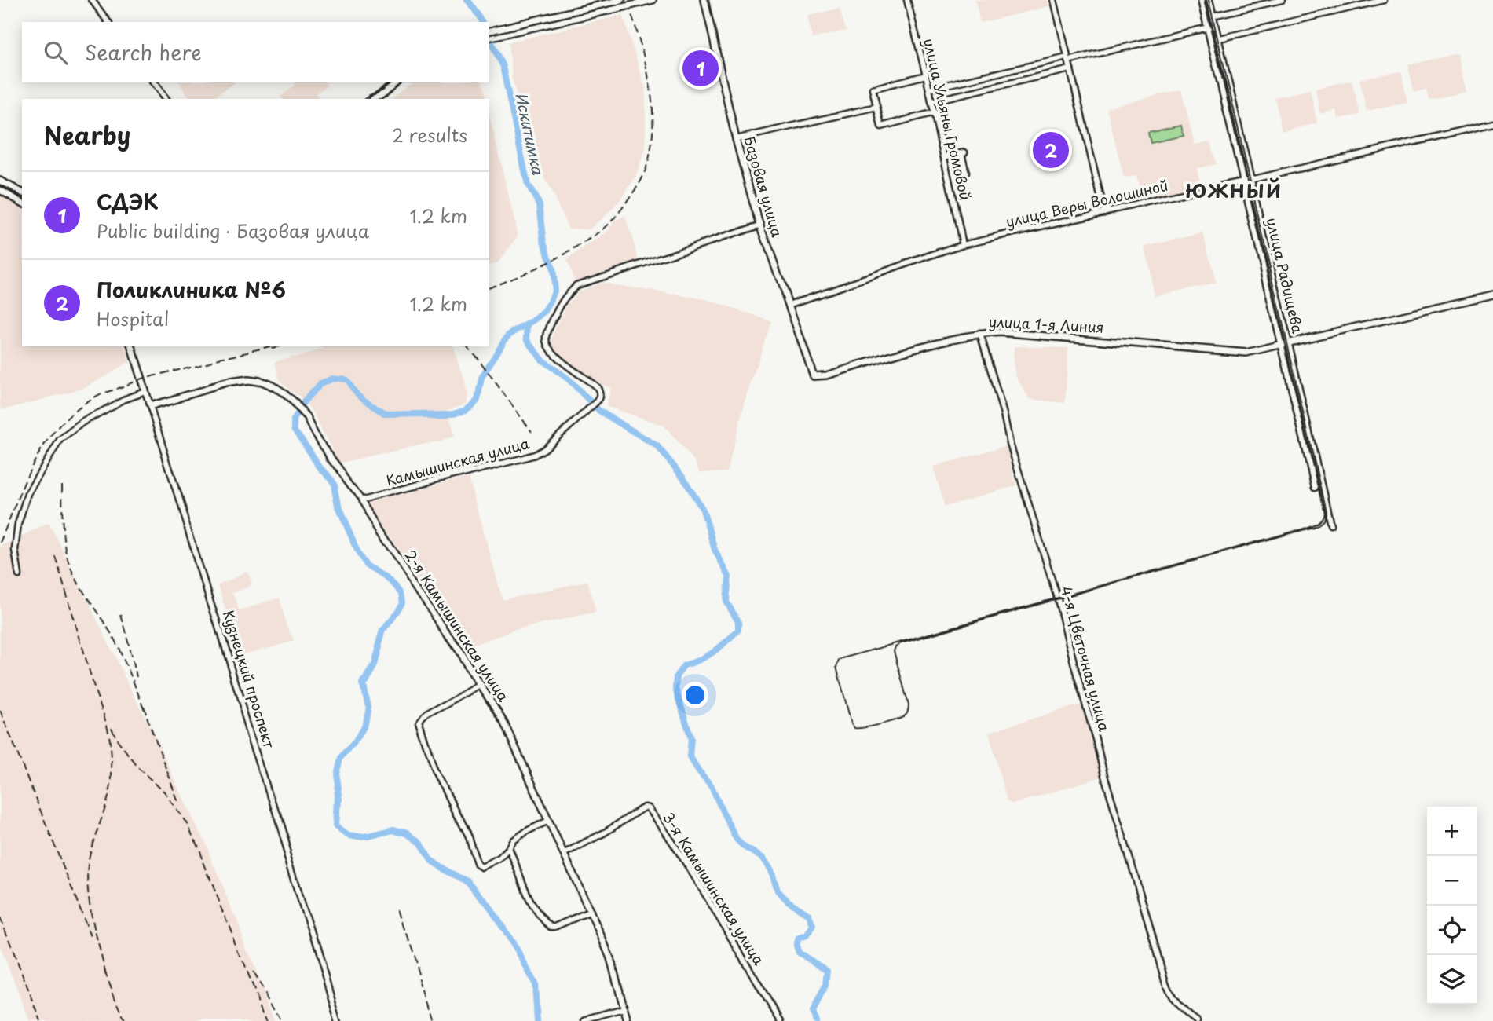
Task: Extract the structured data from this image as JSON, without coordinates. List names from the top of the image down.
{
  "streets": {
    "main road": [
      "Базовая улица",
      "улица 1-я Линия",
      "2-я Камышинская улица",
      "Кузнецкий проспект"
    ],
    "street": [
      "улица Ульяны Громовой",
      "улица Веры Волошиной",
      "улица Радищева",
      "Камышинская улица",
      "4-я Цветочная улица",
      "3-я Камышинская улица"
    ]
  },
  "crossings": [
    ["улица Ульяны Громовой", "улица Веры Волошиной"],
    ["Базовая улица", "улица Веры Волошиной"],
    ["Базовая улица", "улица 1-я Линия"],
    ["Базовая улица", "Камышинская улица"],
    ["улица Веры Волошиной", "улица Радищева"],
    ["улица Радищева", "улица 1-я Линия"],
    ["улица 1-я Линия", "4-я Цветочная улица"],
    ["Камышинская улица", "2-я Камышинская улица"],
    ["2-я Камышинская улица", "Кузнецкий проспект"],
    ["2-я Камышинская улица", "3-я Камышинская улица"]
  ],
  "districts": ["ЮЖНЫЙ"],
  "water": ["Искитимка"],
  "page": {
    "search": "Search here",
    "pins": ["1", "2"],
    "heading": ["Nearby", "2 results"],
    "list": [
      {
        "mark": "1",
        "name": "СДЭК",
        "note": "Public building · Базовая улица",
        "value": "1.2 km"
      },
      {
        "mark": "2",
        "name": "Поликлиника №6",
        "note": "Hospital",
        "value": "1.2 km"
      }
    ],
    "map_buttons": ["+", "−"]
  }
}
